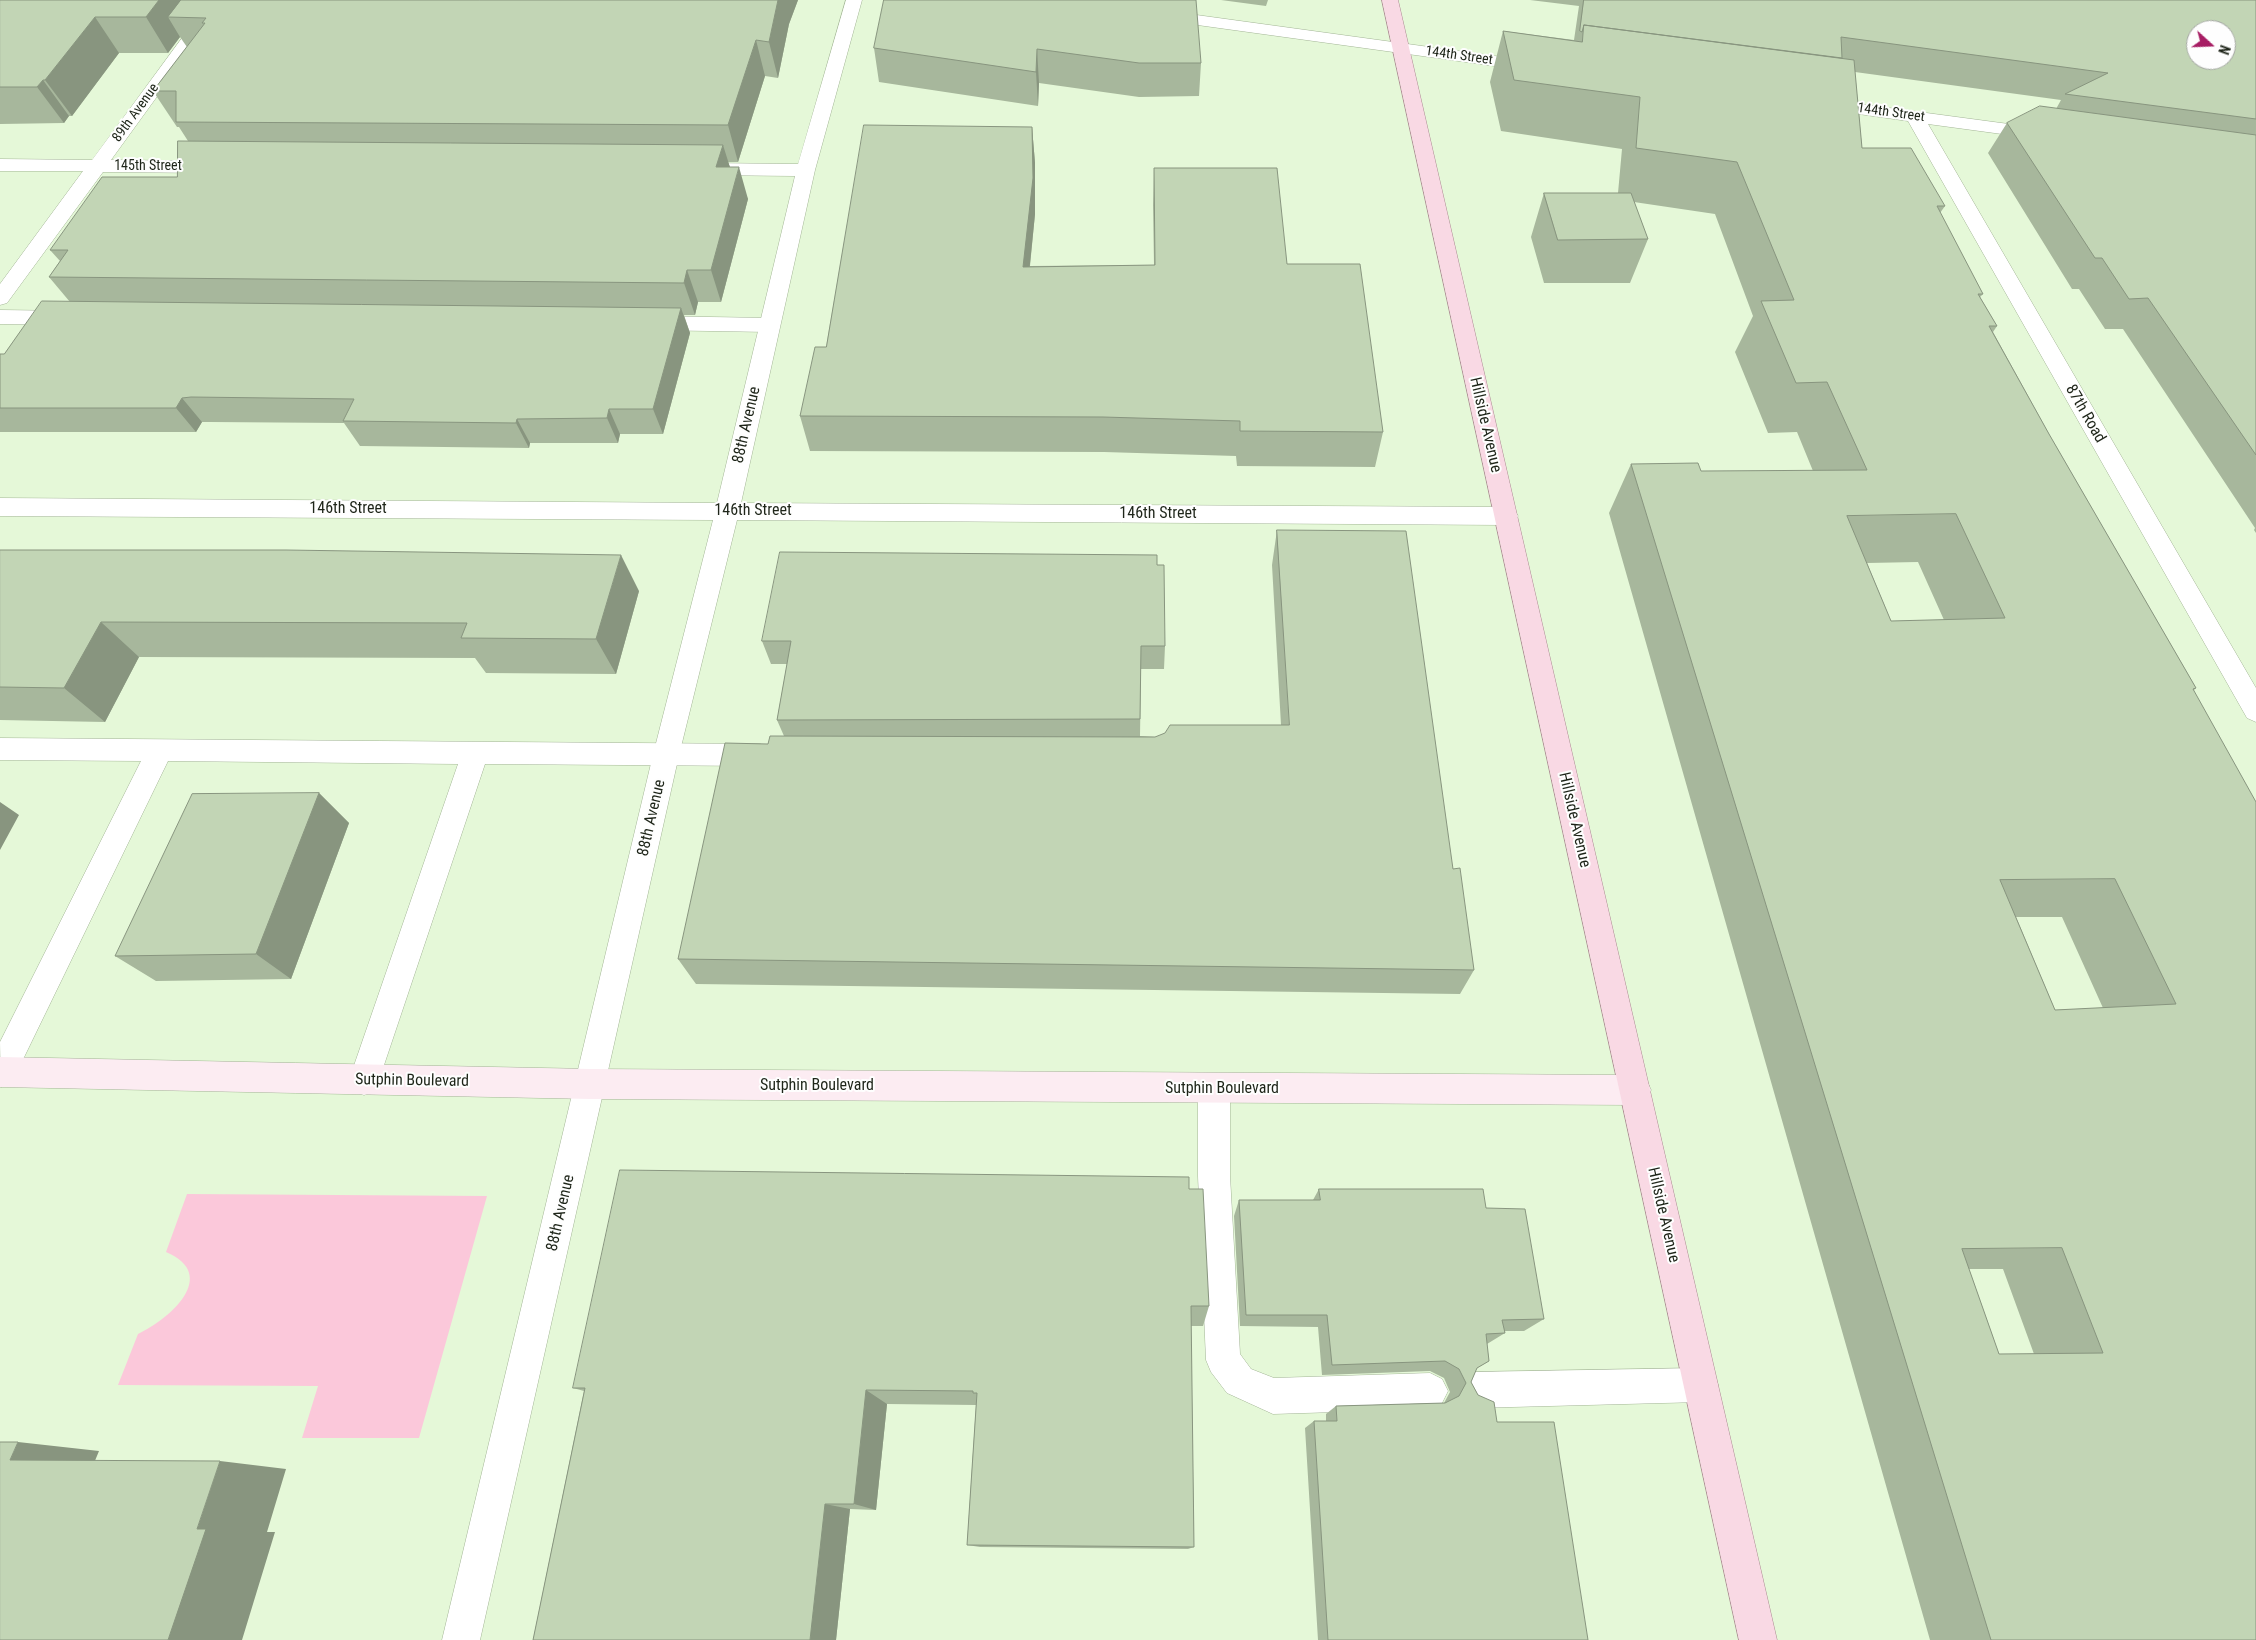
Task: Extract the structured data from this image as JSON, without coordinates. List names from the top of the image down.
{
  "streets": {
    "main road": ["Hillside Avenue", "Sutphin Boulevard"],
    "street": [
      "144th Street",
      "89th Avenue",
      "145th Street",
      "87th Road",
      "88th Avenue",
      "146th Street"
    ]
  },
  "crossings": [
    ["144th Street", "87th Road"],
    ["144th Street", "Hillside Avenue"],
    ["89th Avenue", "145th Street"],
    ["88th Avenue", "146th Street"],
    ["88th Avenue", "Sutphin Boulevard"],
    ["Hillside Avenue", "146th Street"],
    ["Hillside Avenue", "Sutphin Boulevard"]
  ],
  "north": "right"
}
